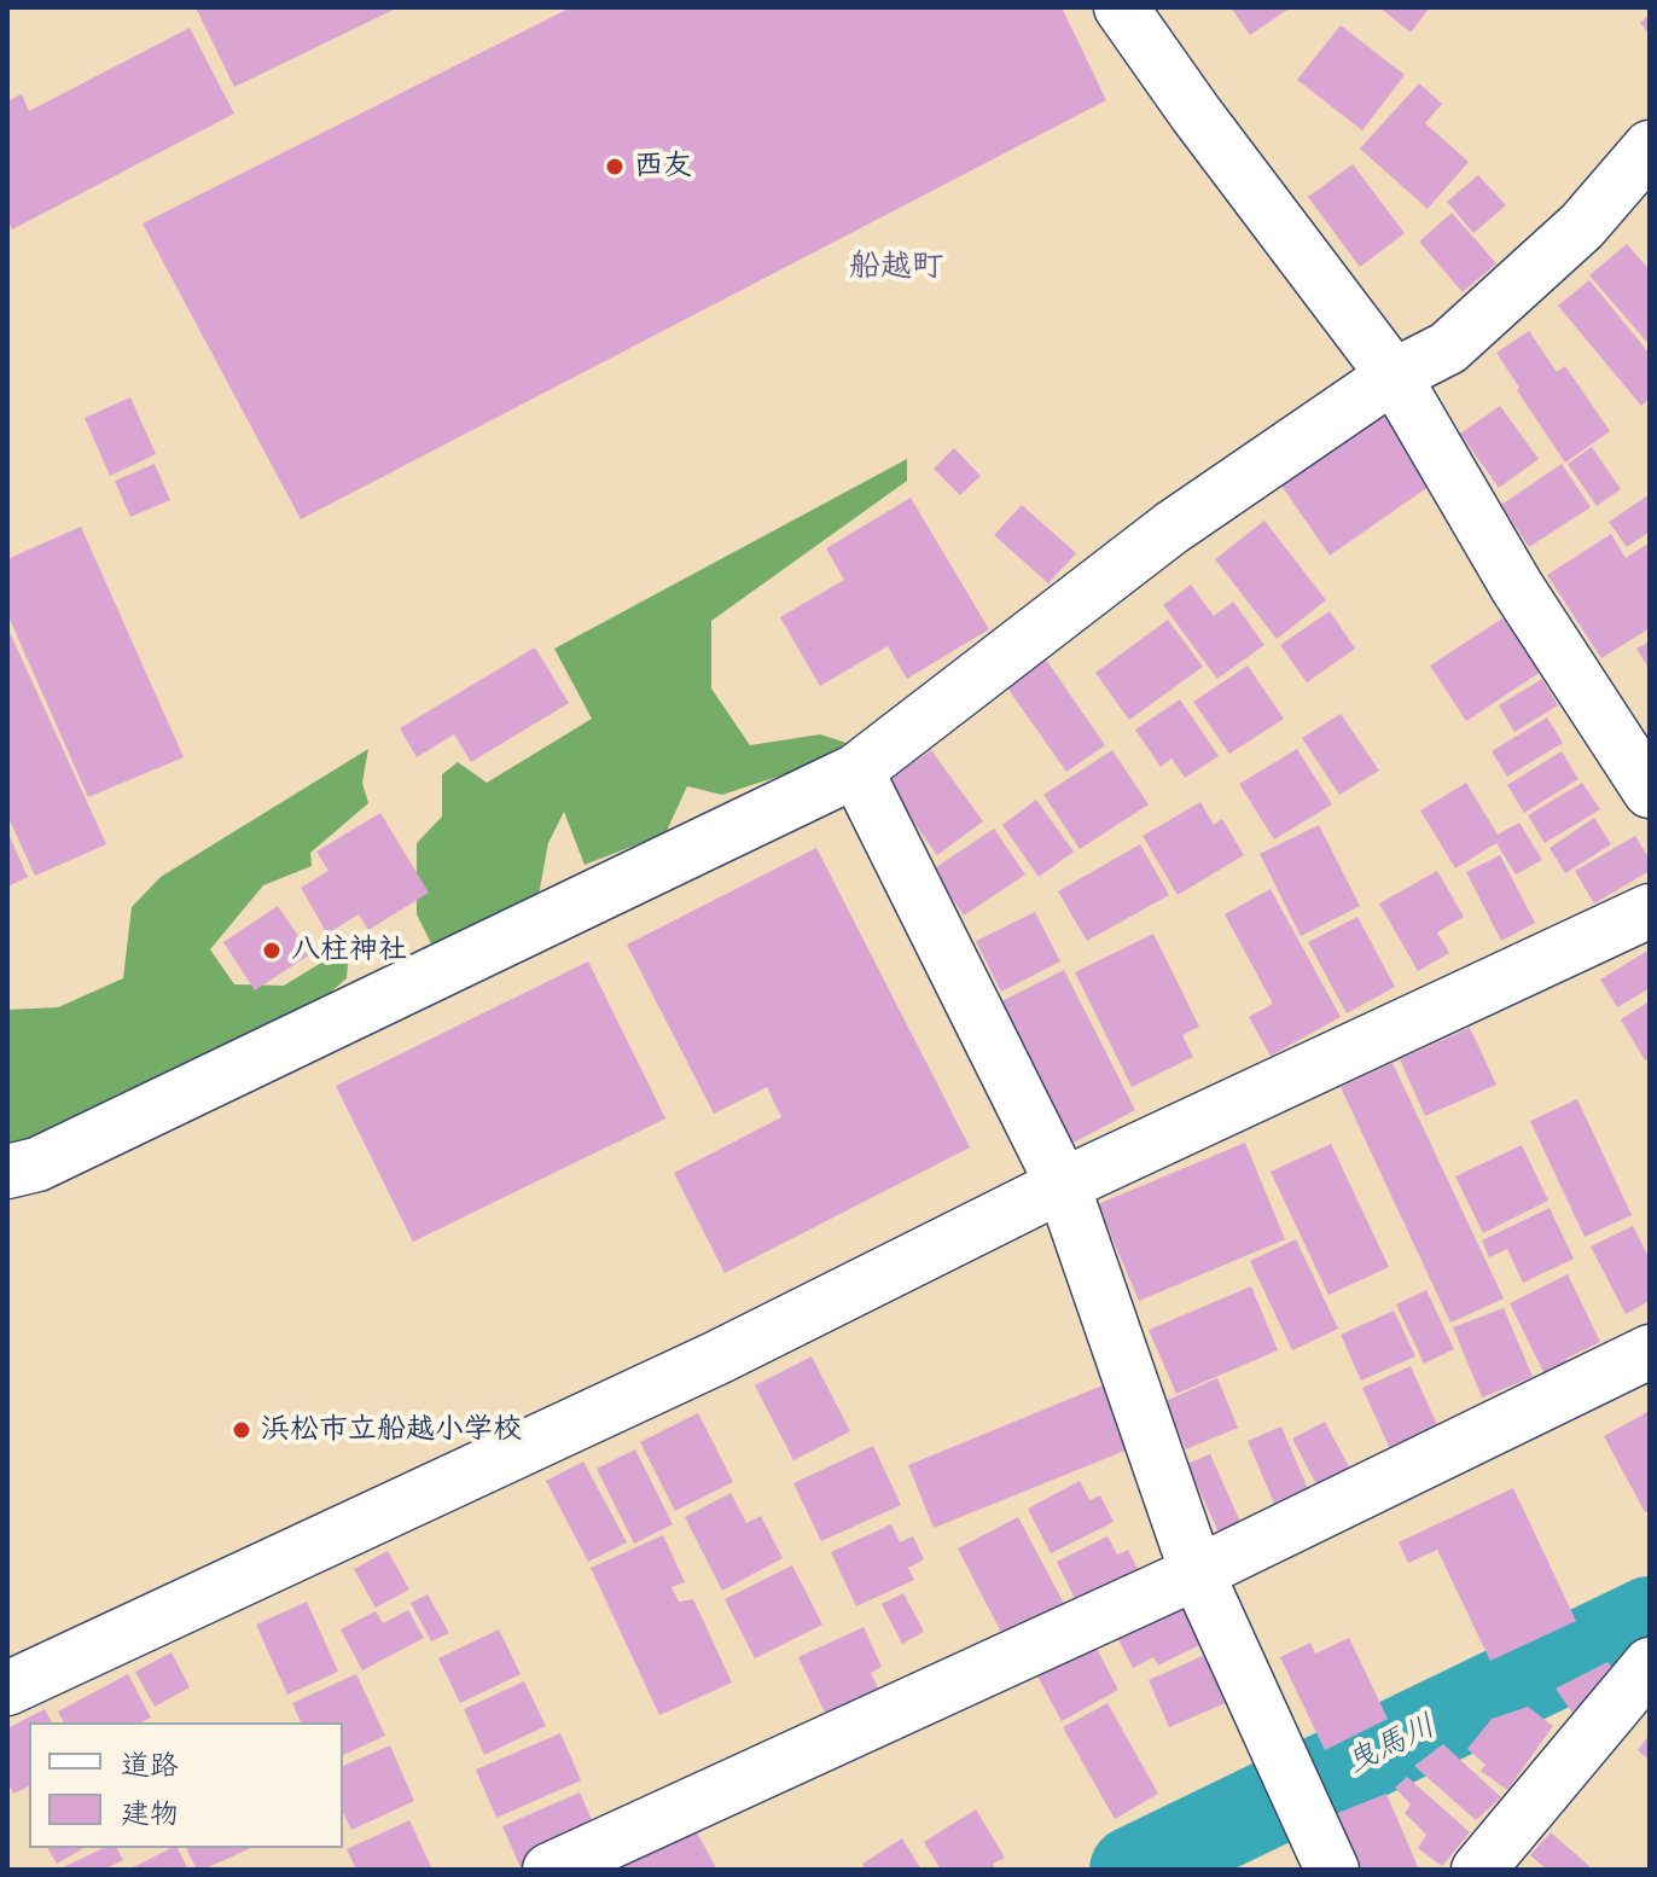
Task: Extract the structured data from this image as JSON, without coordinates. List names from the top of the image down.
{
  "districts": ["船越町"],
  "water": ["曳馬川"],
  "places": ["西友", "八柱神社", "浜松市立船越小学校"],
  "legend": ["道路", "建物"]
}
